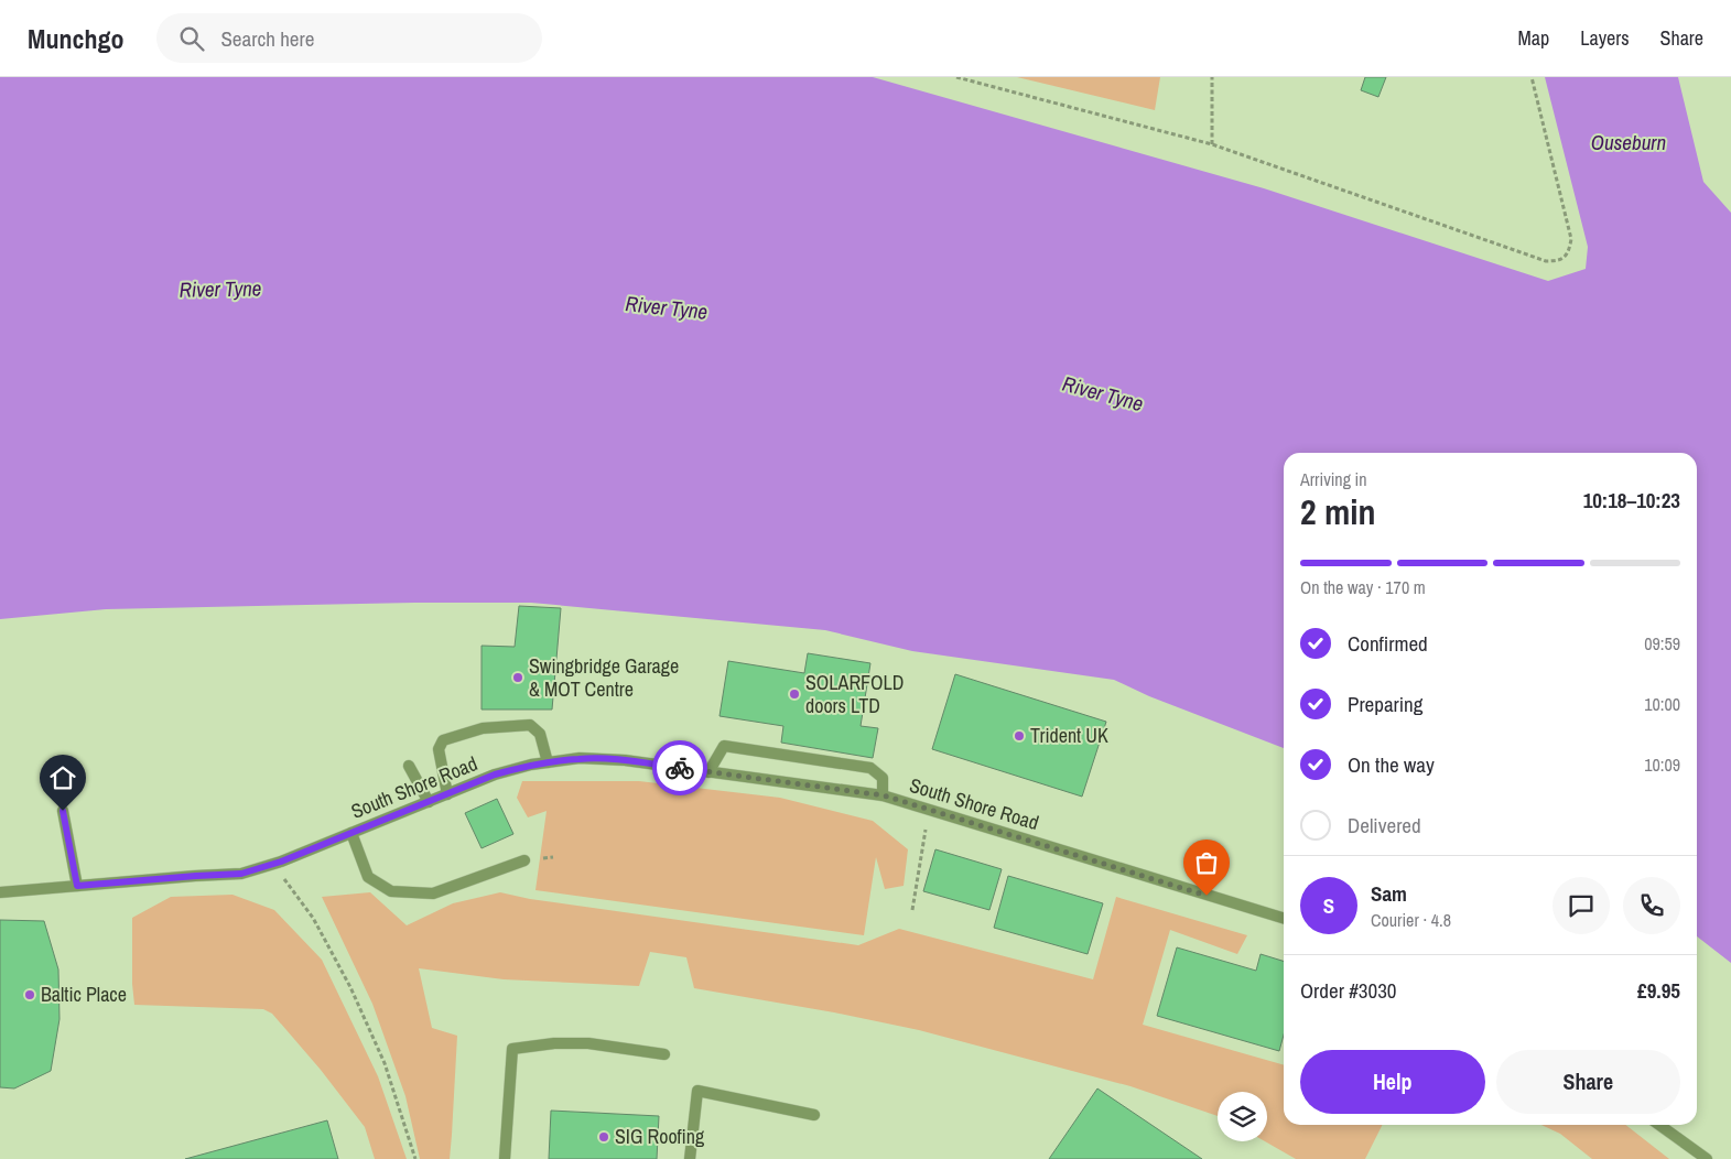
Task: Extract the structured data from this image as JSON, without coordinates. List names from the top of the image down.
{
  "streets": {
    "street": ["South Shore Road"]
  },
  "water": ["Ouseburn", "River Tyne"],
  "places": [
    "Swingbridge Garage & MOT Centre",
    "SOLARFOLD doors LTD",
    "Trident UK",
    "Baltic Place",
    "SIG Roofing"
  ],
  "page": {
    "header": "Munchgo",
    "search": "Search here",
    "nav": ["Map", "Layers", "Share"],
    "heading": ["2 min", "Arriving in", "10:18–10:23"],
    "panel": [
      "Sam",
      "Courier · 4.8",
      "Order #3030",
      "£9.95"
    ],
    "bar": "On the way · 170 m",
    "list": [
      ["Confirmed", "09:59"],
      ["Preparing", "10:00"],
      ["On the way", "10:09"],
      "Delivered"
    ],
    "round": "S",
    "buttons": ["Help", "Share"]
  }
}
